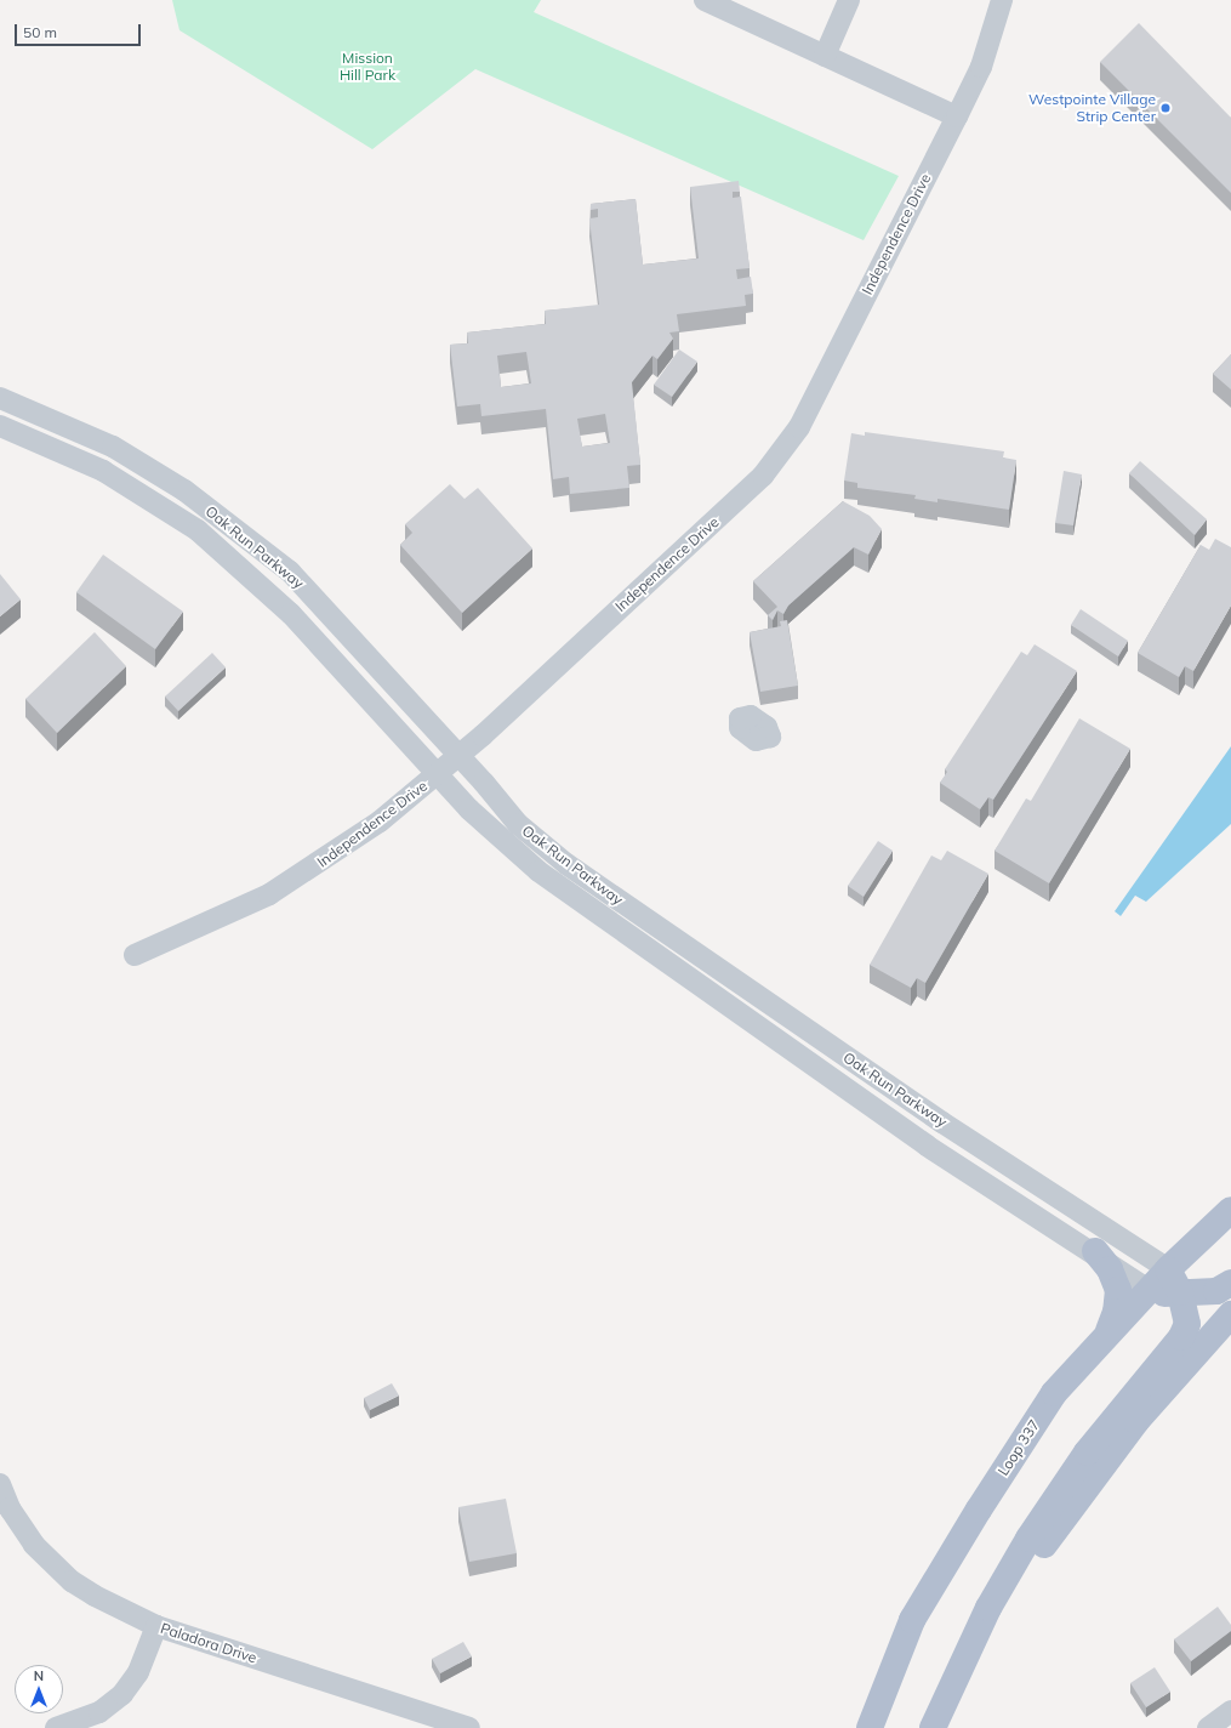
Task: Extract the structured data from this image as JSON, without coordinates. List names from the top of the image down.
{
  "streets": {
    "main road": ["Loop 337"],
    "street": ["Independence Drive", "Oak Run Parkway", "Paladora Drive"]
  },
  "crossings": [
    ["Independence Drive", "Oak Run Parkway"],
    ["Oak Run Parkway", "Loop 337"]
  ],
  "parks": ["Mission Hill Park"],
  "places": ["Westpointe Village Strip Center"],
  "scale_bar": "50 m",
  "north": "top"
}
